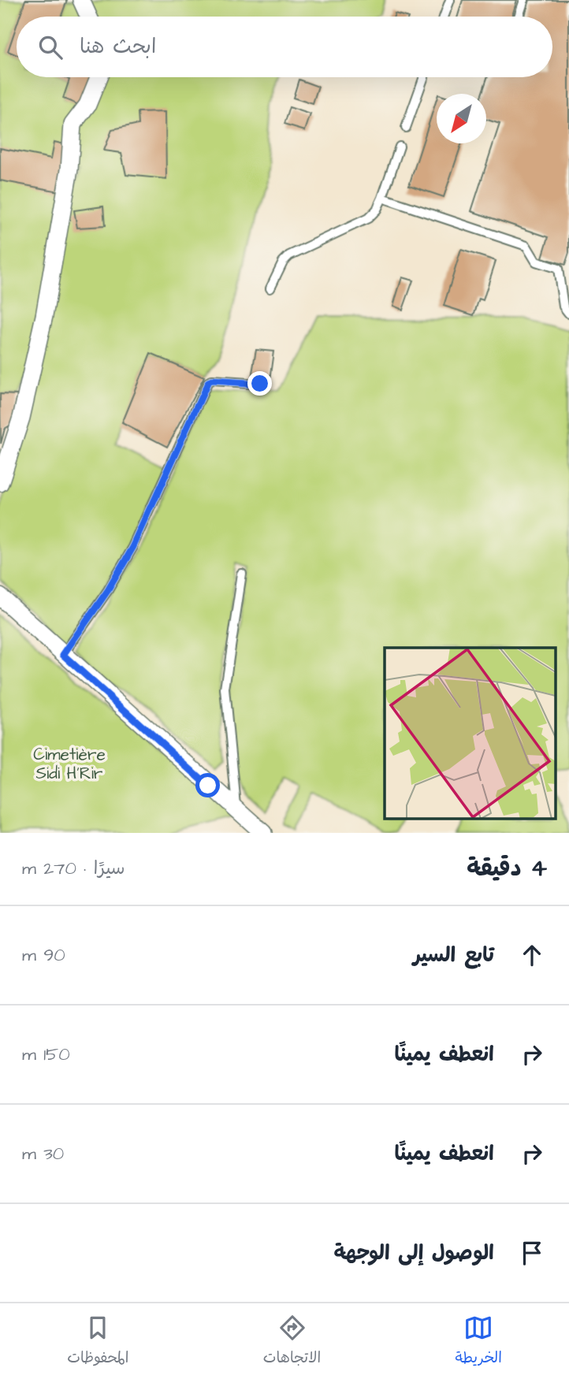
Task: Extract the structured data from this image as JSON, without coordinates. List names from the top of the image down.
{
  "parks": ["Cimetière Sidi H'Rir"],
  "north": "bottom left",
  "page": {
    "search": "ابحث هنا",
    "heading": ["4 دقيقة", "سيرًا · 270 m"],
    "list": [
      ["تابع السير", "90 m"],
      ["انعطف يمينًا", "150 m"],
      ["انعطف يمينًا", "30 m"],
      "الوصول إلى الوجهة"
    ],
    "nav": ["الخريطة", "الاتجاهات", "المحفوظات"]
  }
}
